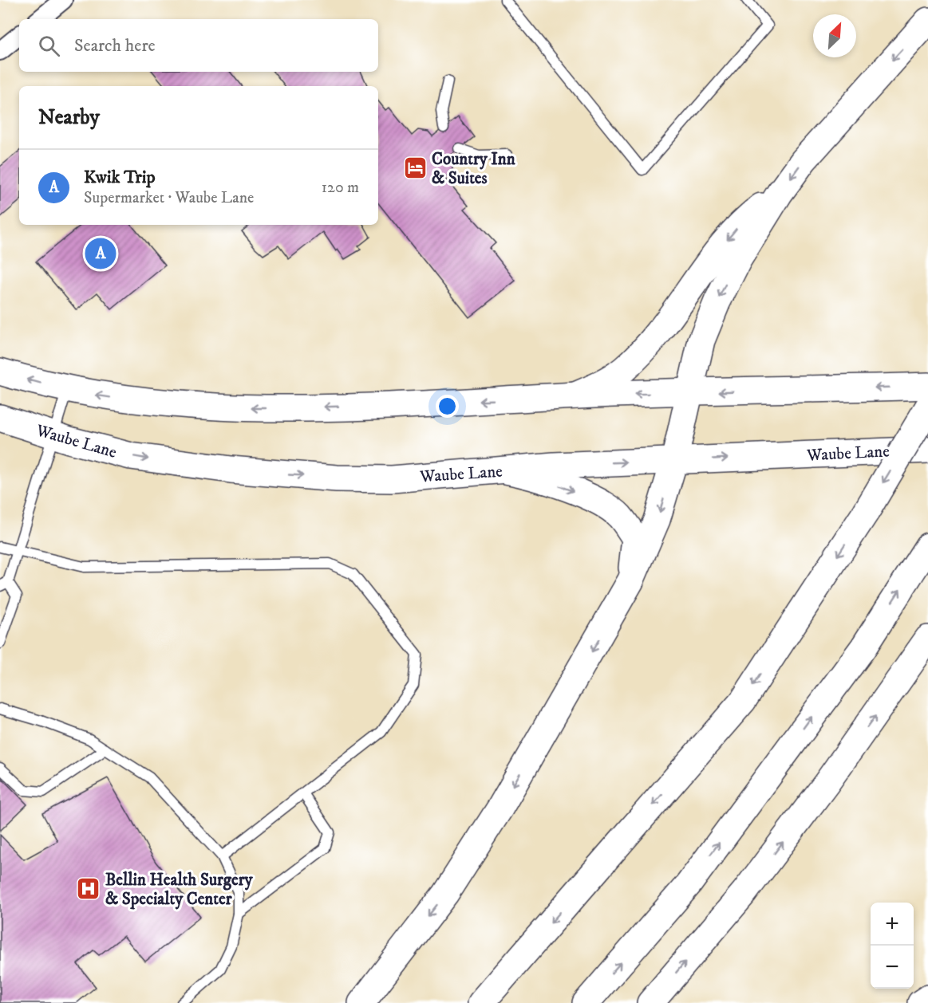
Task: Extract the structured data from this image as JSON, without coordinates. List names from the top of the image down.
{
  "streets": {
    "main road": ["Waube Lane"]
  },
  "places": {
    "hotel": ["Country Inn & Suites"],
    "hospital": ["Bellin Health Surgery & Specialty Center"]
  },
  "north": "top right",
  "page": {
    "search": "Search here",
    "heading": "Nearby",
    "list": [
      {
        "mark": "A",
        "name": "Kwik Trip",
        "note": "Supermarket · Waube Lane",
        "value": "120 m"
      }
    ],
    "pins": "A",
    "map_buttons": ["+", "−"]
  }
}
